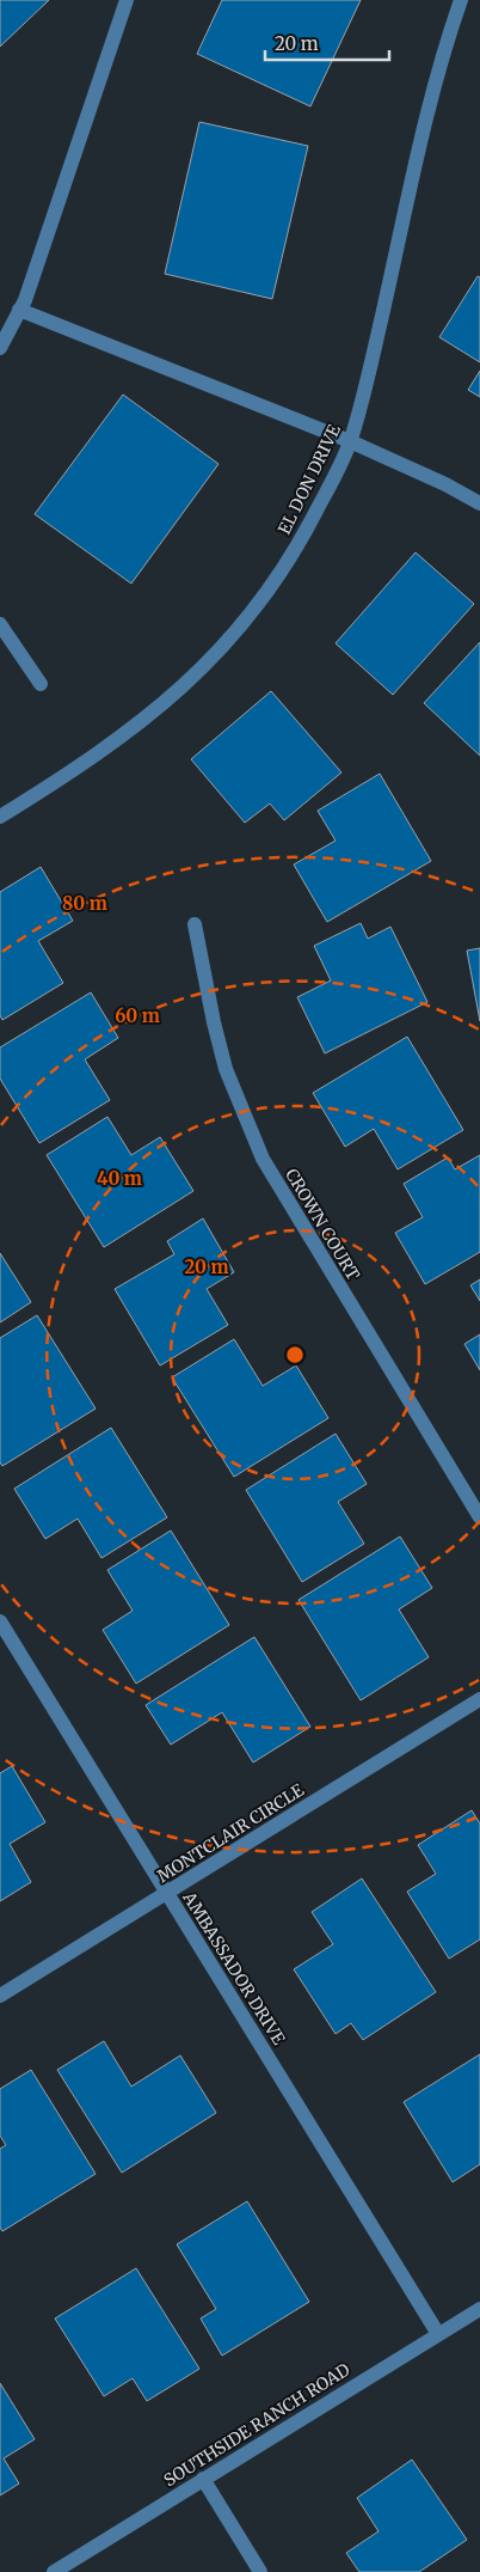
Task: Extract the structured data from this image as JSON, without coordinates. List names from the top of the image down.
{
  "streets": {
    "street": [
      "EL DON DRIVE",
      "CROWN COURT",
      "MONTCLAIR CIRCLE",
      "AMBASSADOR DRIVE",
      "SOUTHSIDE RANCH ROAD"
    ]
  },
  "crossings": [
    ["MONTCLAIR CIRCLE", "AMBASSADOR DRIVE"],
    ["AMBASSADOR DRIVE", "SOUTHSIDE RANCH ROAD"]
  ],
  "scale_bar": "20 m",
  "rings": [
    "80 m",
    "60 m",
    "40 m",
    "20 m"
  ]
}
